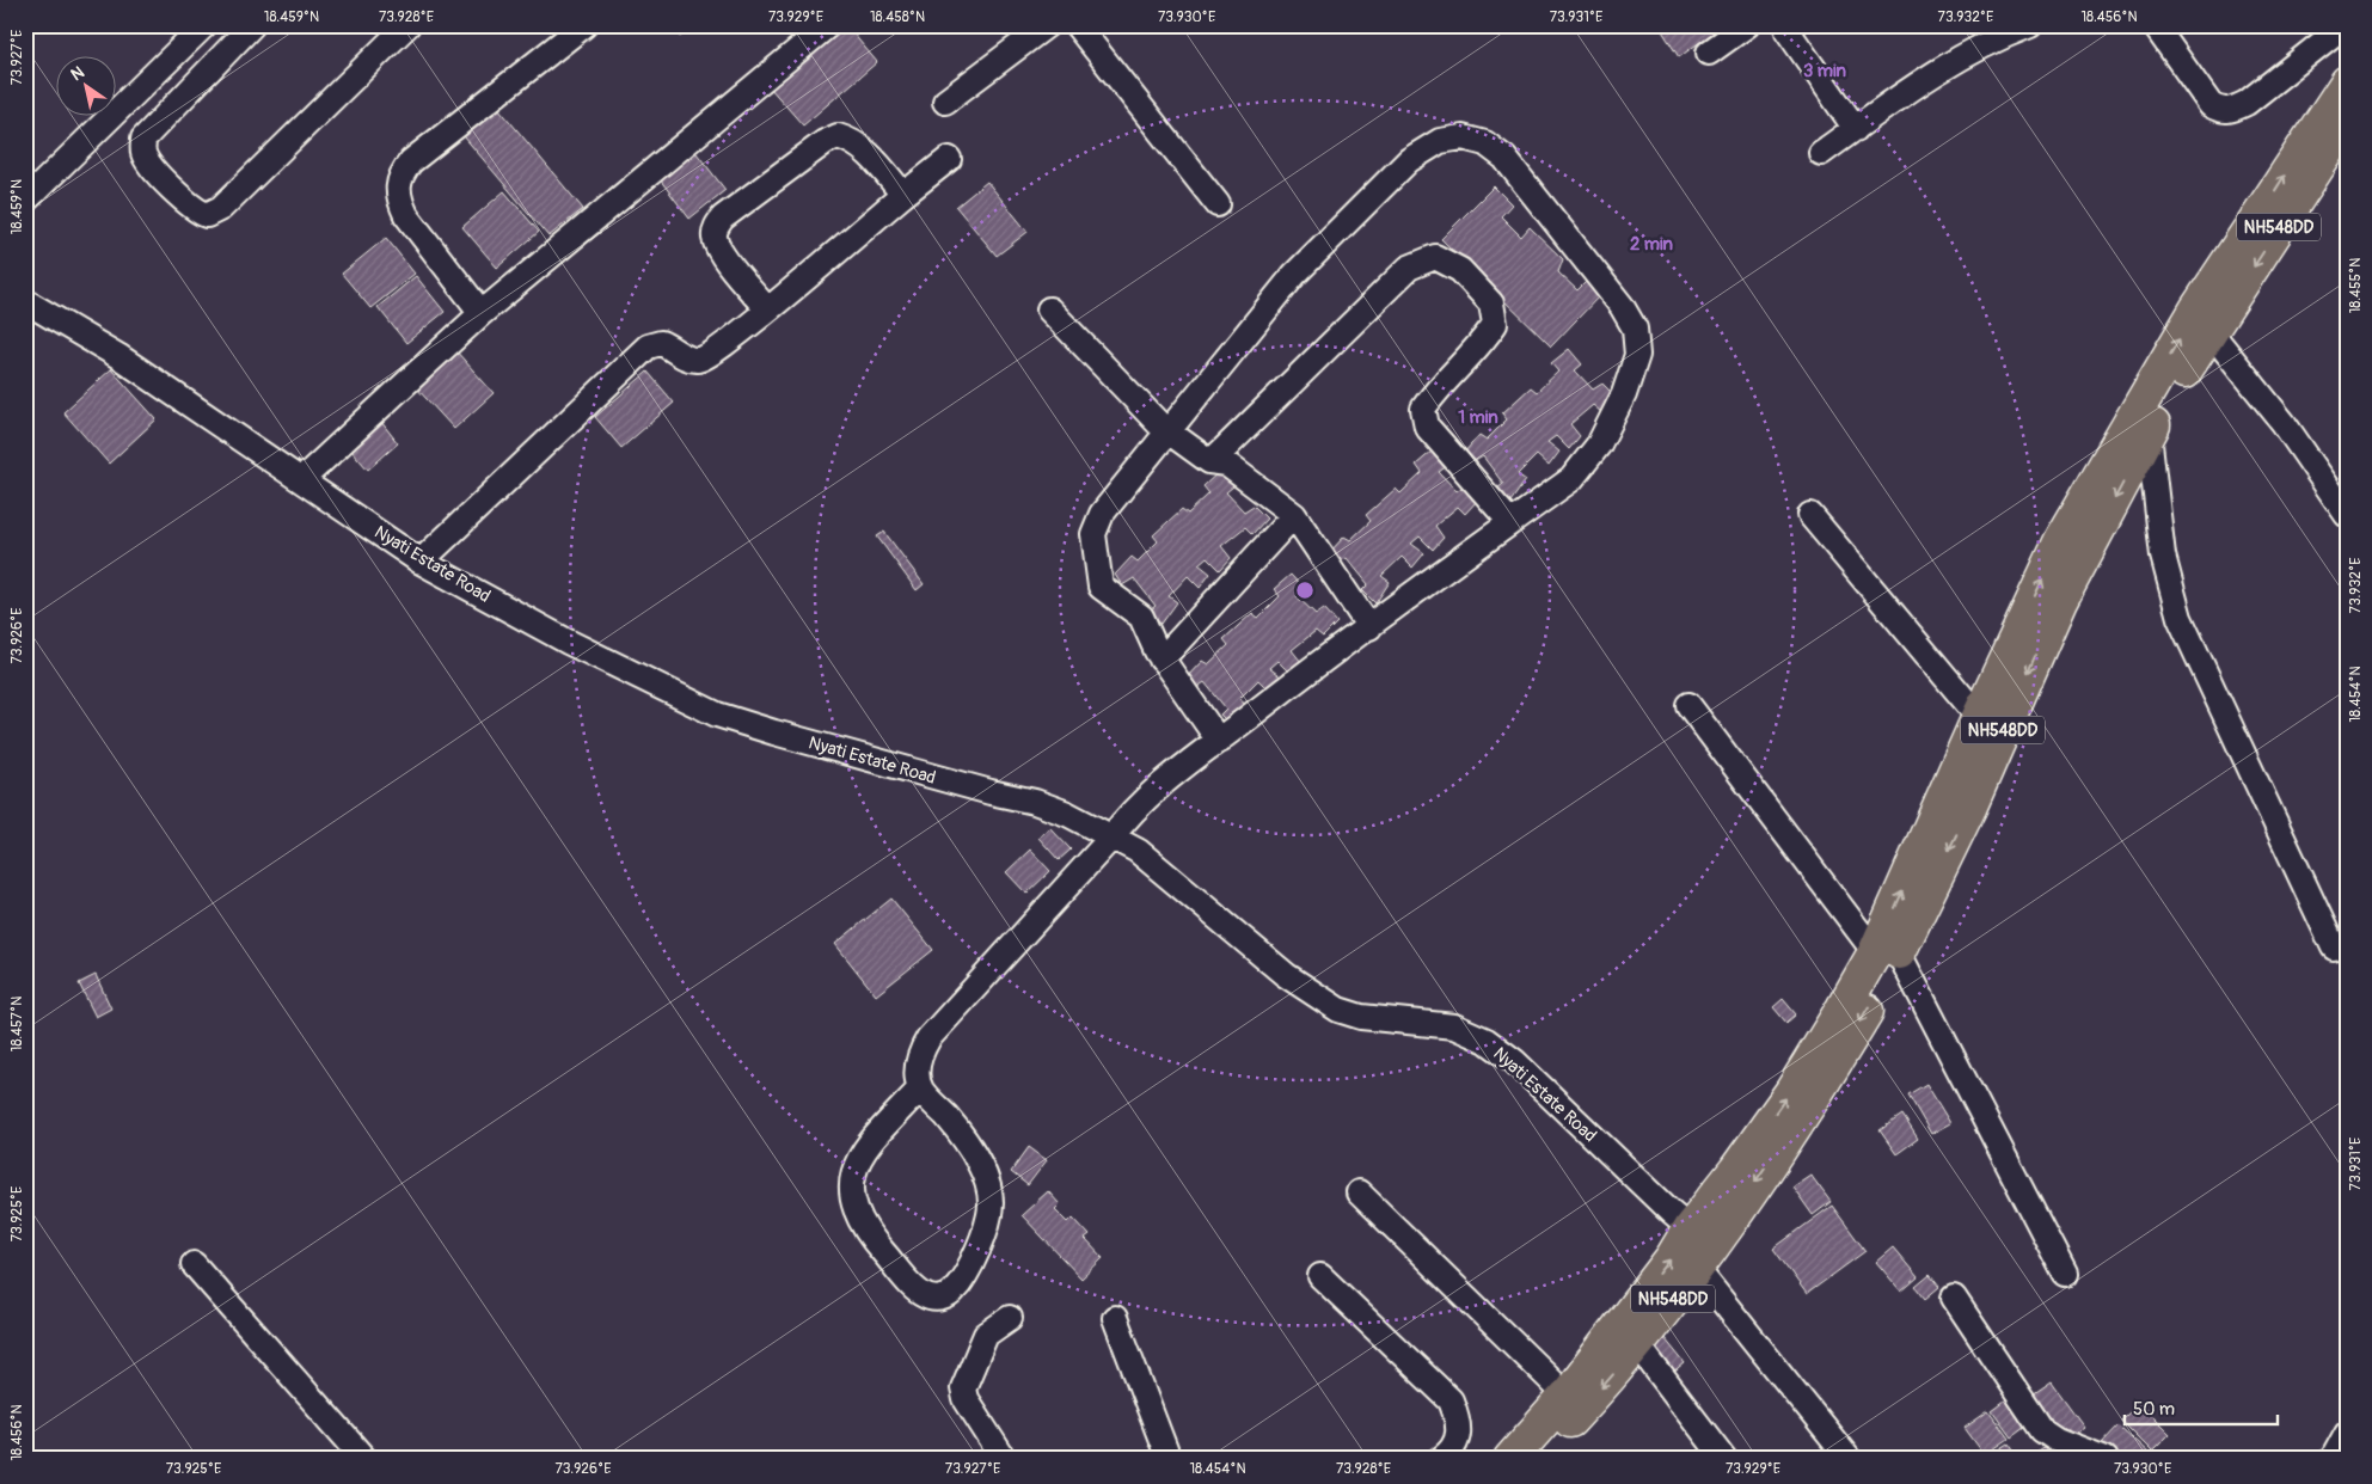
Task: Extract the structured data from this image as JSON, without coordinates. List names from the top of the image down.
{
  "streets": {
    "highway": ["NH548DD"],
    "street": ["Nyati Estate Road"]
  },
  "crossings": [
    ["NH548DD", "Nyati Estate Road"]
  ],
  "scale_bar": "50 m",
  "north": "top left",
  "coordinates": [
    "18.459°N",
    "73.928°E",
    "73.929°E",
    "18.458°N",
    "73.930°E",
    "73.931°E",
    "73.932°E",
    "18.456°N",
    "73.927°E",
    "18.455°N",
    "73.926°E",
    "18.454°N",
    "18.457°N",
    "73.925°E"
  ],
  "rings": ["3 min", "2 min", "1 min"]
}
